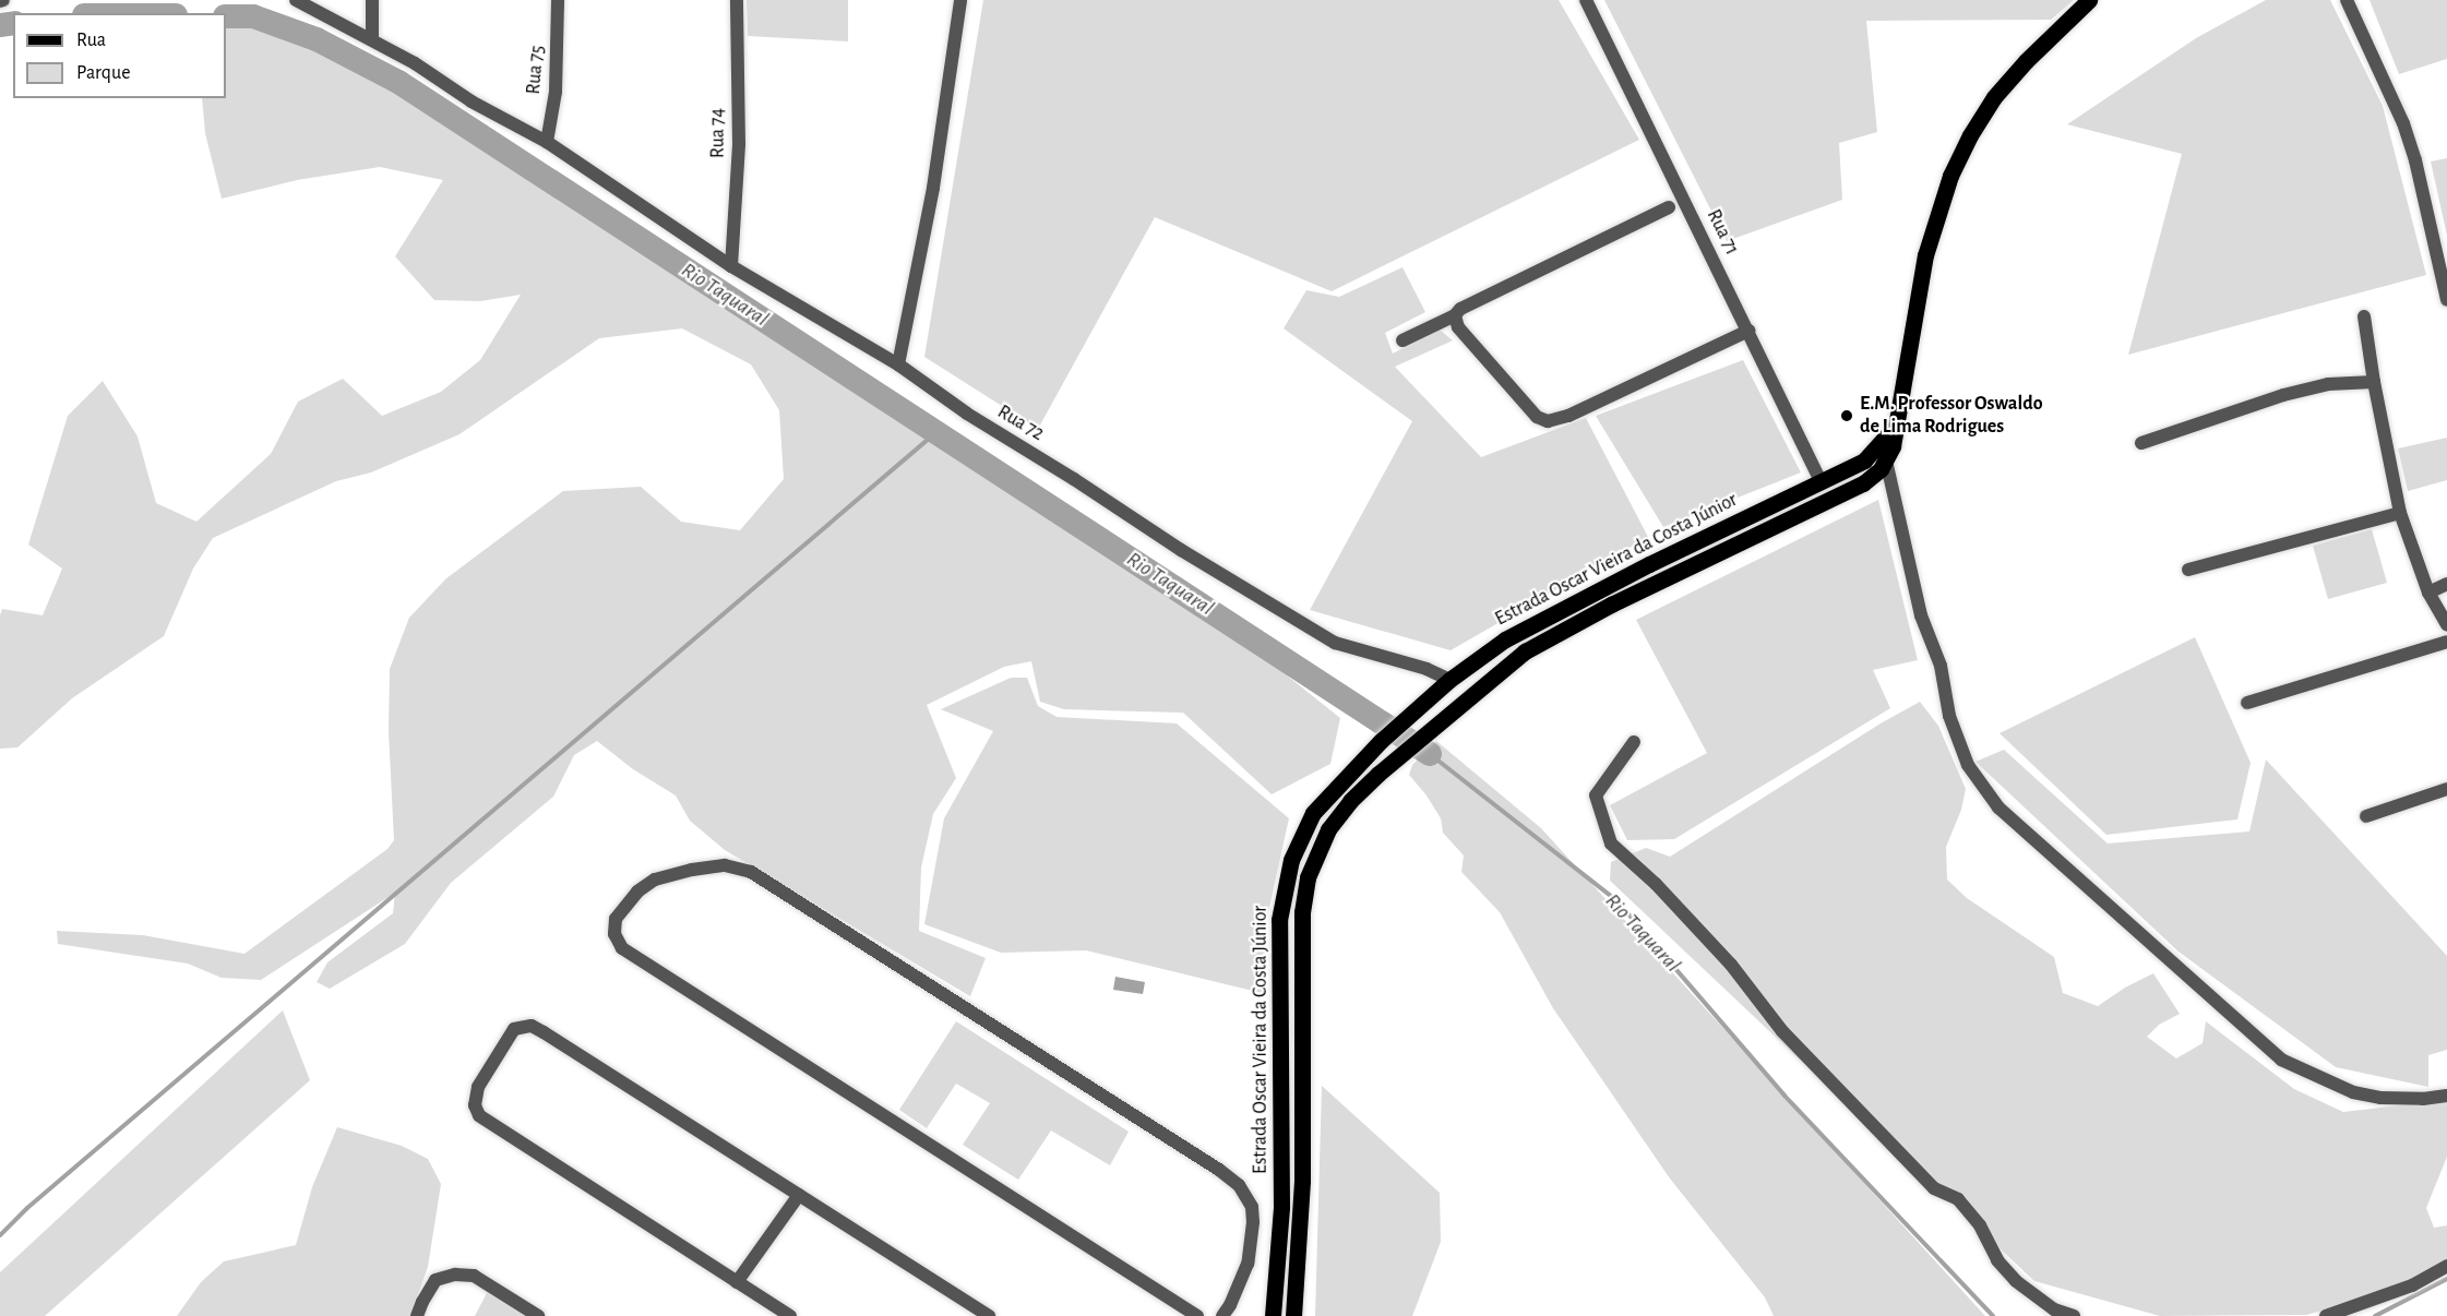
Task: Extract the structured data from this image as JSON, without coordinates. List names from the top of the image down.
{
  "streets": {
    "main road": ["Estrada Oscar Vieira da Costa Júnior"],
    "street": [
      "Rua 75",
      "Rua 74",
      "Rua 71",
      "Rua 72"
    ]
  },
  "crossings": [
    ["Rua 75", "Rua 72"],
    ["Rua 74", "Rua 72"],
    ["Rua 71", "Estrada Oscar Vieira da Costa Júnior"],
    ["Rua 72", "Estrada Oscar Vieira da Costa Júnior"]
  ],
  "water": ["Rio Taquaral"],
  "places": ["E.M. Professor Oswaldo de Lima Rodrigues"],
  "legend": ["Rua", "Parque"]
}
